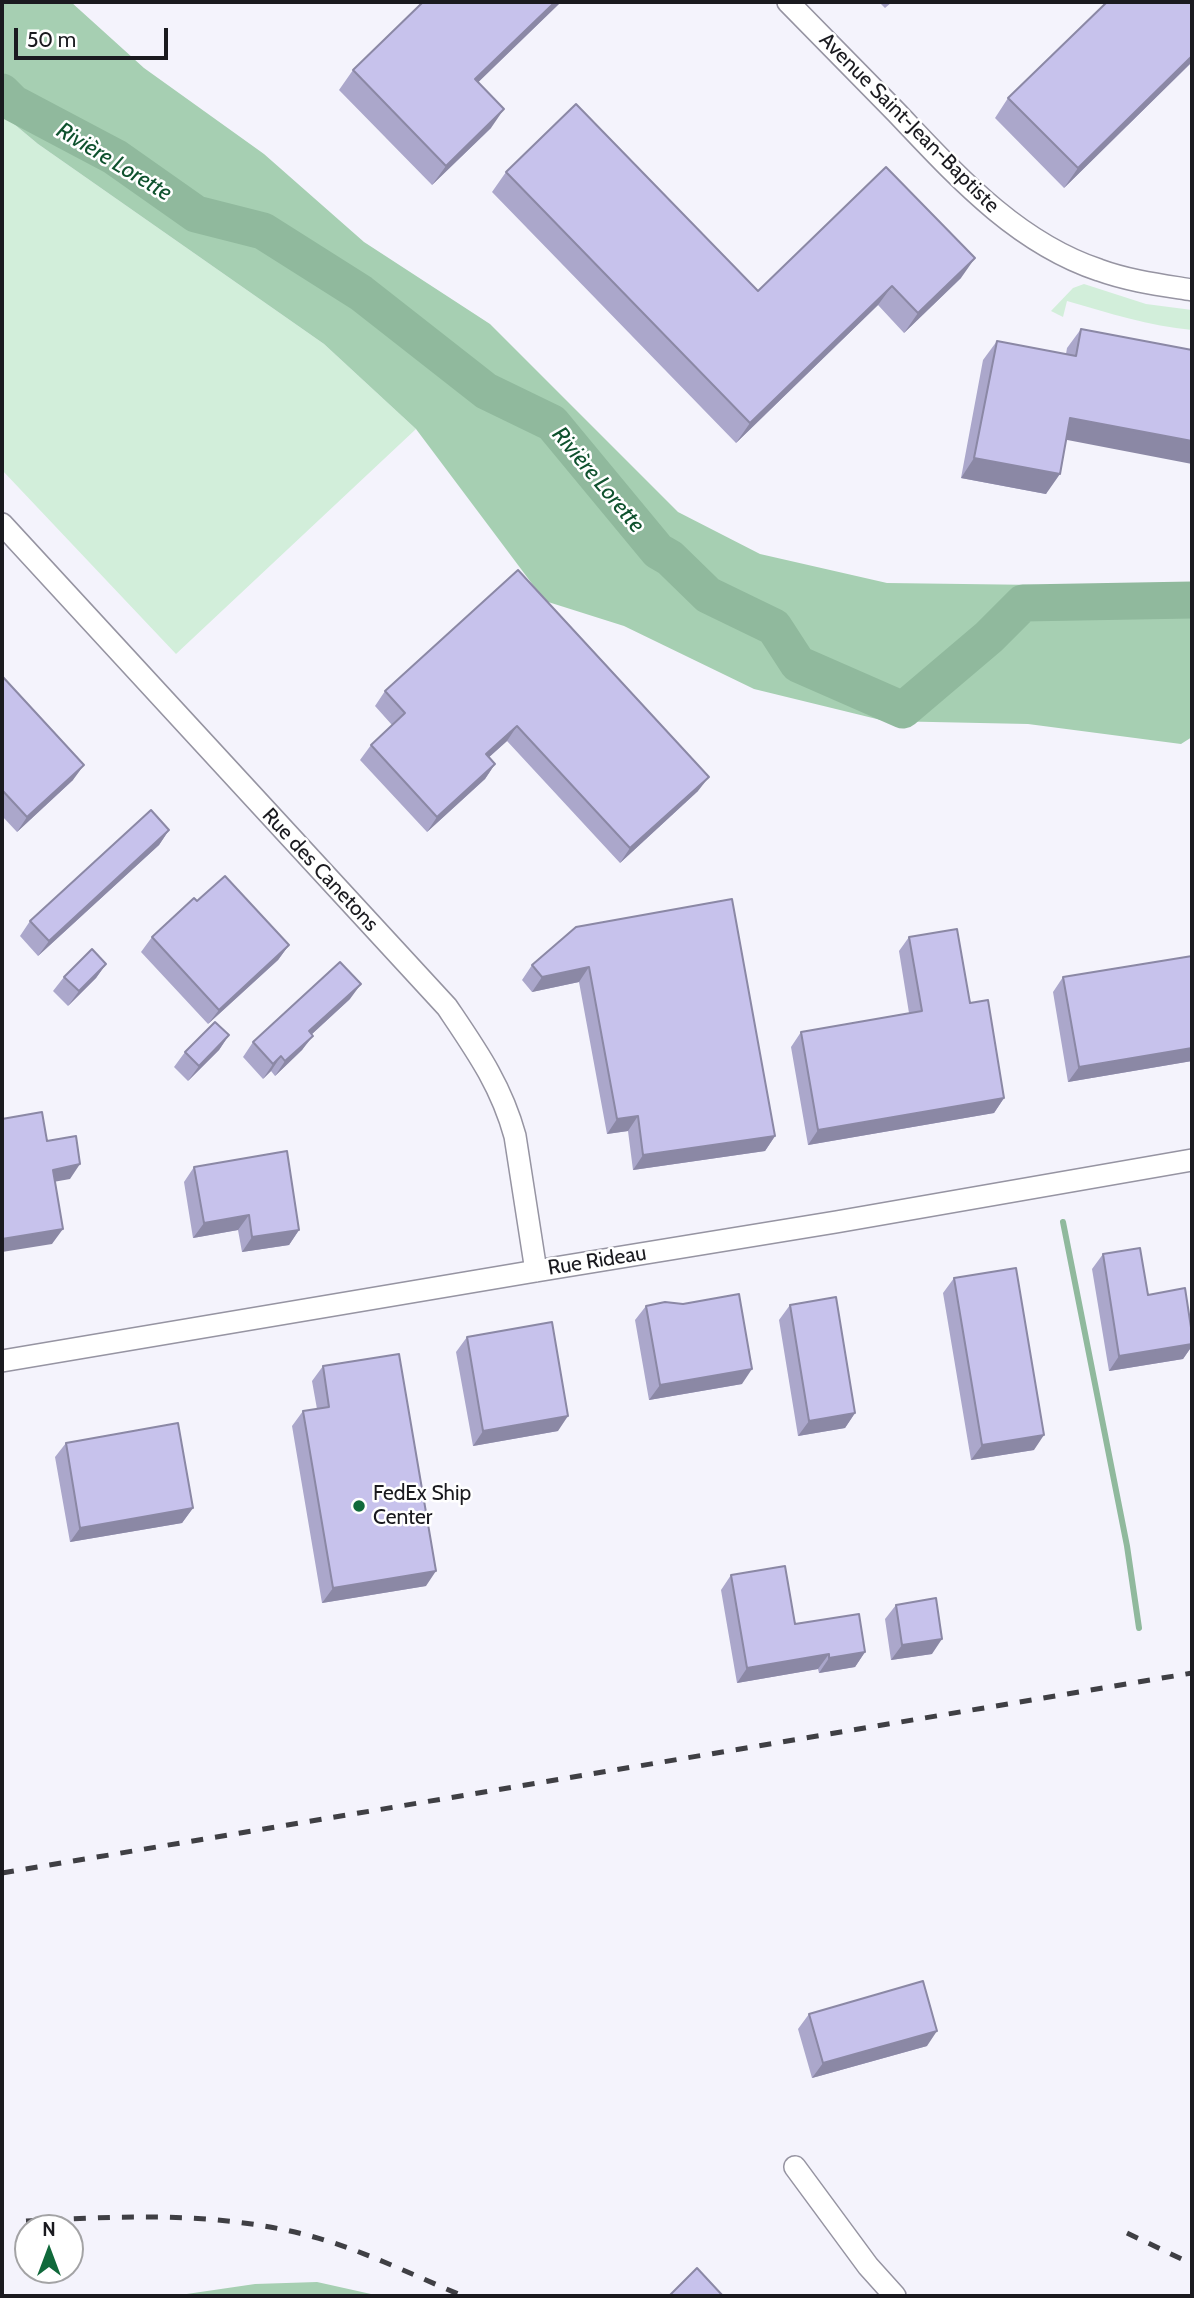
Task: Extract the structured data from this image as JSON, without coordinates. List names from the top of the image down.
{
  "streets": {
    "street": ["Avenue Saint-Jean-Baptiste", "Rue des Canetons", "Rue Rideau"]
  },
  "crossings": [
    ["Rue des Canetons", "Rue Rideau"]
  ],
  "water": ["Rivière Lorette"],
  "places": ["FedEx Ship Center"],
  "scale_bar": "50 m",
  "north": "top"
}
